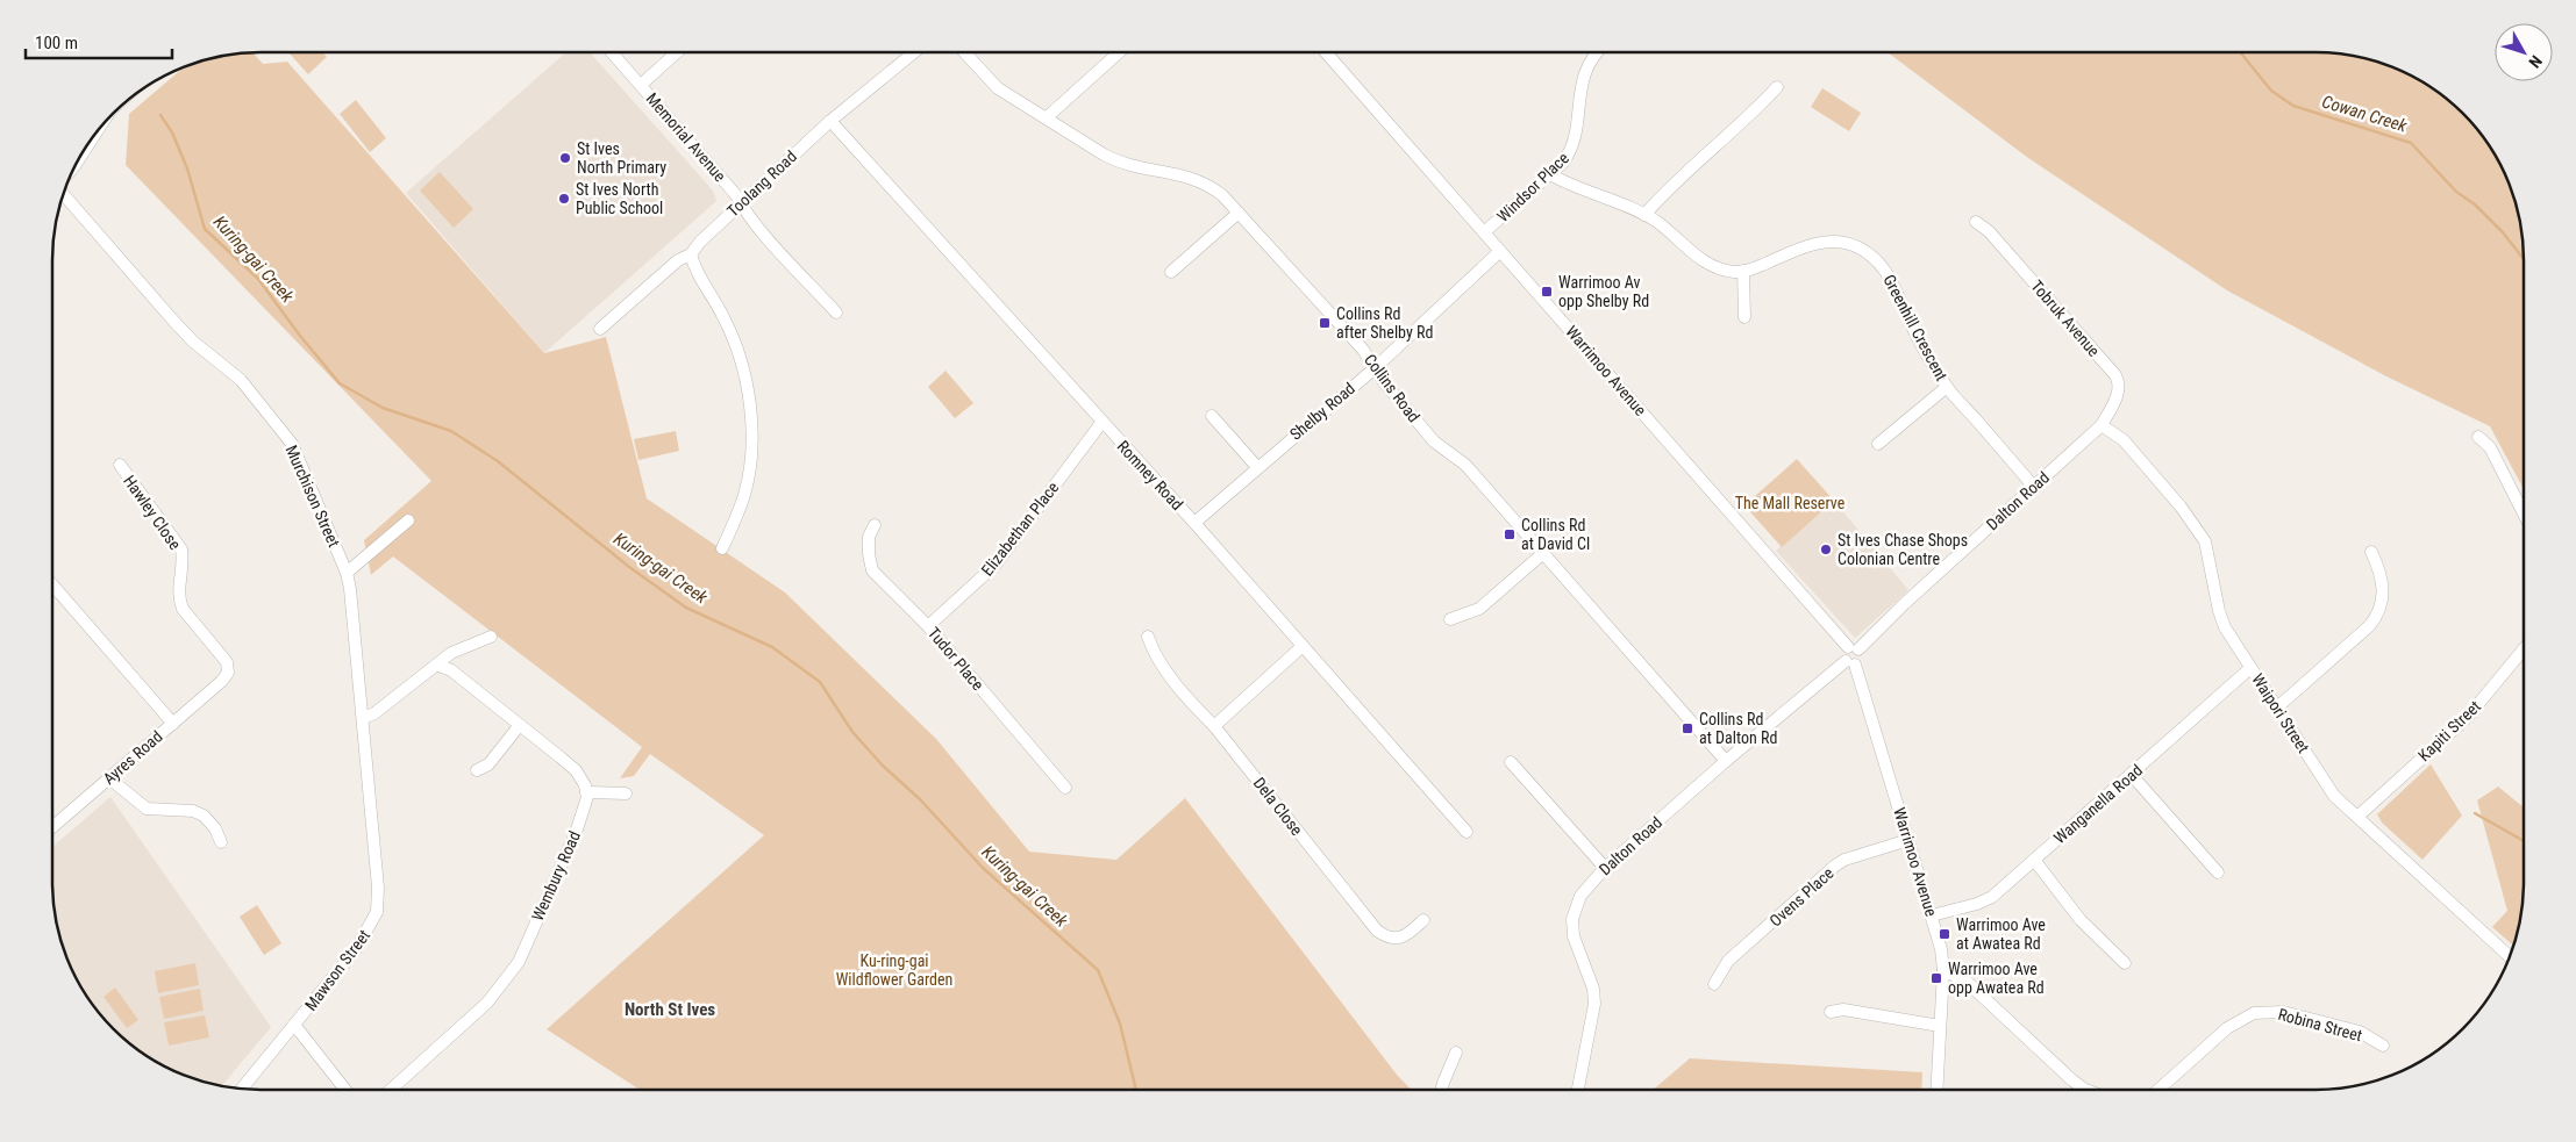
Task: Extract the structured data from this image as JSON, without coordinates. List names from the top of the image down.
{
  "streets": {
    "street": [
      "Memorial Avenue",
      "Toolang Road",
      "Windsor Place",
      "Tobruk Avenue",
      "Greenhill Crescent",
      "Warrimoo Avenue",
      "Collins Road",
      "Shelby Road",
      "Romney Road",
      "Murchison Street",
      "Dalton Road",
      "Hawley Close",
      "Elizabethan Place",
      "Tudor Place",
      "Waipori Street",
      "Kapiti Street",
      "Ayres Road",
      "Wanganella Road",
      "Dela Close",
      "Wembury Road",
      "Ovens Place",
      "Mawson Street",
      "Robina Street"
    ]
  },
  "crossings": [
    ["Memorial Avenue", "Toolang Road"],
    ["Toolang Road", "Romney Road"],
    ["Windsor Place", "Greenhill Crescent"],
    ["Windsor Place", "Warrimoo Avenue"],
    ["Tobruk Avenue", "Dalton Road"],
    ["Tobruk Avenue", "Waipori Street"],
    ["Greenhill Crescent", "Dalton Road"],
    ["Warrimoo Avenue", "Shelby Road"],
    ["Warrimoo Avenue", "Dalton Road"],
    ["Warrimoo Avenue", "Wanganella Road"],
    ["Warrimoo Avenue", "Ovens Place"],
    ["Collins Road", "Shelby Road"],
    ["Collins Road", "Dalton Road"],
    ["Shelby Road", "Romney Road"],
    ["Romney Road", "Elizabethan Place"],
    ["Murchison Street", "Mawson Street"],
    ["Dalton Road", "Waipori Street"],
    ["Hawley Close", "Ayres Road"],
    ["Elizabethan Place", "Tudor Place"],
    ["Waipori Street", "Kapiti Street"],
    ["Waipori Street", "Wanganella Road"]
  ],
  "districts": ["North St Ives"],
  "water": ["Cowan Creek", "Kuring-gai Creek"],
  "parks": ["The Mall Reserve", "Ku-ring-gai Wildflower Garden"],
  "places": {
    "other": ["St Ives North Primary", "St Ives North Public School", "St Ives Chase Shops Colonian Centre"],
    "transit": [
      "Warrimoo Av opp Shelby Rd",
      "Collins Rd after Shelby Rd",
      "Collins Rd at David Cl",
      "Collins Rd at Dalton Rd",
      "Warrimoo Ave at Awatea Rd",
      "Warrimoo Ave opp Awatea Rd"
    ]
  },
  "scale_bar": "100 m",
  "north": "bottom right"
}
